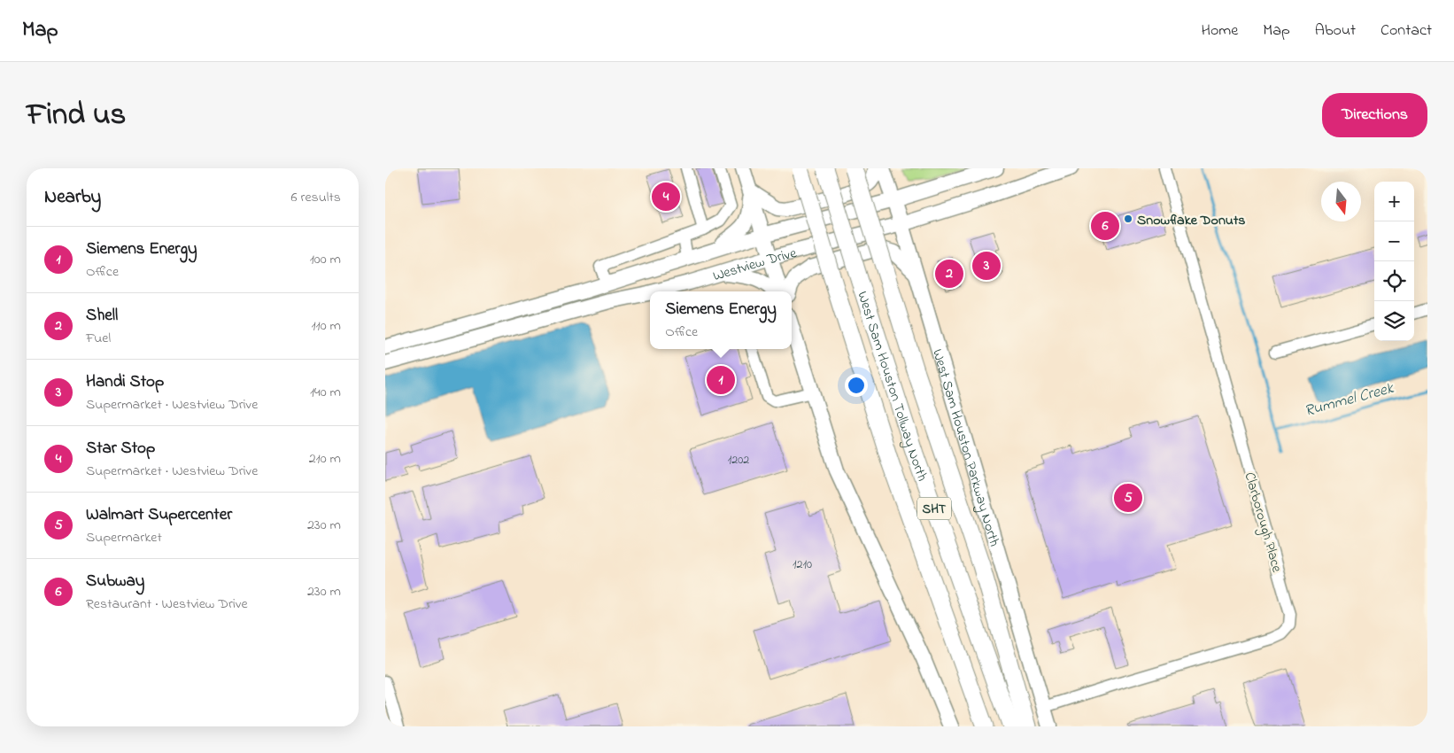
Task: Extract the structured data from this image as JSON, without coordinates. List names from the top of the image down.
{
  "streets": {
    "highway": ["West Sam Houston Tollway North", "SHT"],
    "main road": ["Westview Drive", "West Sam Houston Parkway North"],
    "street": ["Clarborough Place"]
  },
  "crossings": [
    ["Westview Drive", "West Sam Houston Parkway North"],
    ["West Sam Houston Parkway North", "Clarborough Place"]
  ],
  "water": ["Rummel Creek"],
  "places": ["Snowflake Donuts"],
  "house_numbers": ["1202", "1210"],
  "north": "bottom",
  "page": {
    "header": "Map",
    "nav": [
      "Home",
      "Map",
      "About",
      "Contact"
    ],
    "title": "Find us",
    "buttons": "Directions",
    "heading": ["Nearby", "6 results"],
    "pins": [
      "4",
      "6",
      "3",
      "2",
      "1",
      "5"
    ],
    "map_buttons": ["+", "−"],
    "list": [
      {
        "mark": "1",
        "name": "Siemens Energy",
        "note": "Office",
        "value": "100 m"
      },
      {
        "mark": "2",
        "name": "Shell",
        "note": "Fuel",
        "value": "110 m"
      },
      {
        "mark": "3",
        "name": "Handi Stop",
        "note": "Supermarket · Westview Drive",
        "value": "140 m"
      },
      {
        "mark": "4",
        "name": "Star Stop",
        "note": "Supermarket · Westview Drive",
        "value": "210 m"
      },
      {
        "mark": "5",
        "name": "Walmart Supercenter",
        "note": "Supermarket",
        "value": "230 m"
      },
      {
        "mark": "6",
        "name": "Subway",
        "note": "Restaurant · Westview Drive",
        "value": "230 m"
      }
    ],
    "popup": ["Siemens Energy", "Office"]
  }
}
